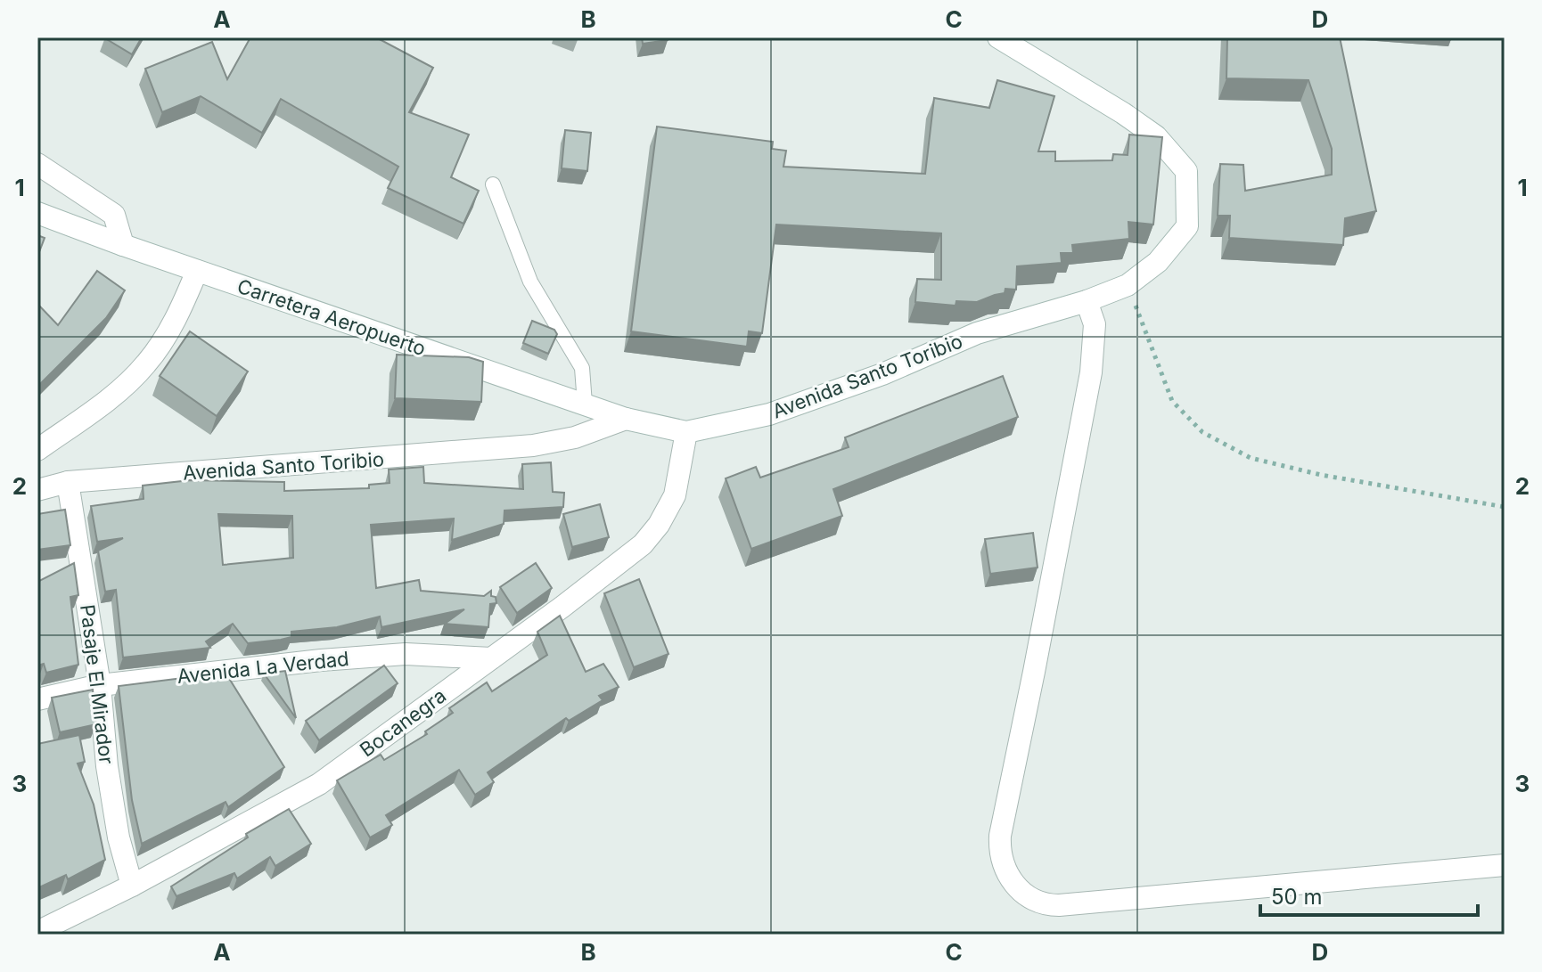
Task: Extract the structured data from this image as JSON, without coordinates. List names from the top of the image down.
{
  "streets": {
    "street": [
      "Carretera Aeropuerto",
      "Avenida Santo Toribio",
      "Avenida La Verdad",
      "Pasaje El Mirador",
      "Bocanegra"
    ]
  },
  "crossings": [
    ["Carretera Aeropuerto", "Avenida Santo Toribio"],
    ["Avenida Santo Toribio", "Pasaje El Mirador"],
    ["Avenida Santo Toribio", "Bocanegra"],
    ["Avenida La Verdad", "Pasaje El Mirador"],
    ["Avenida La Verdad", "Bocanegra"],
    ["Pasaje El Mirador", "Bocanegra"]
  ],
  "scale_bar": "50 m",
  "grid": {
    "columns": [
      "A",
      "B",
      "C",
      "D"
    ],
    "rows": ["1", "2", "3"]
  }
}
